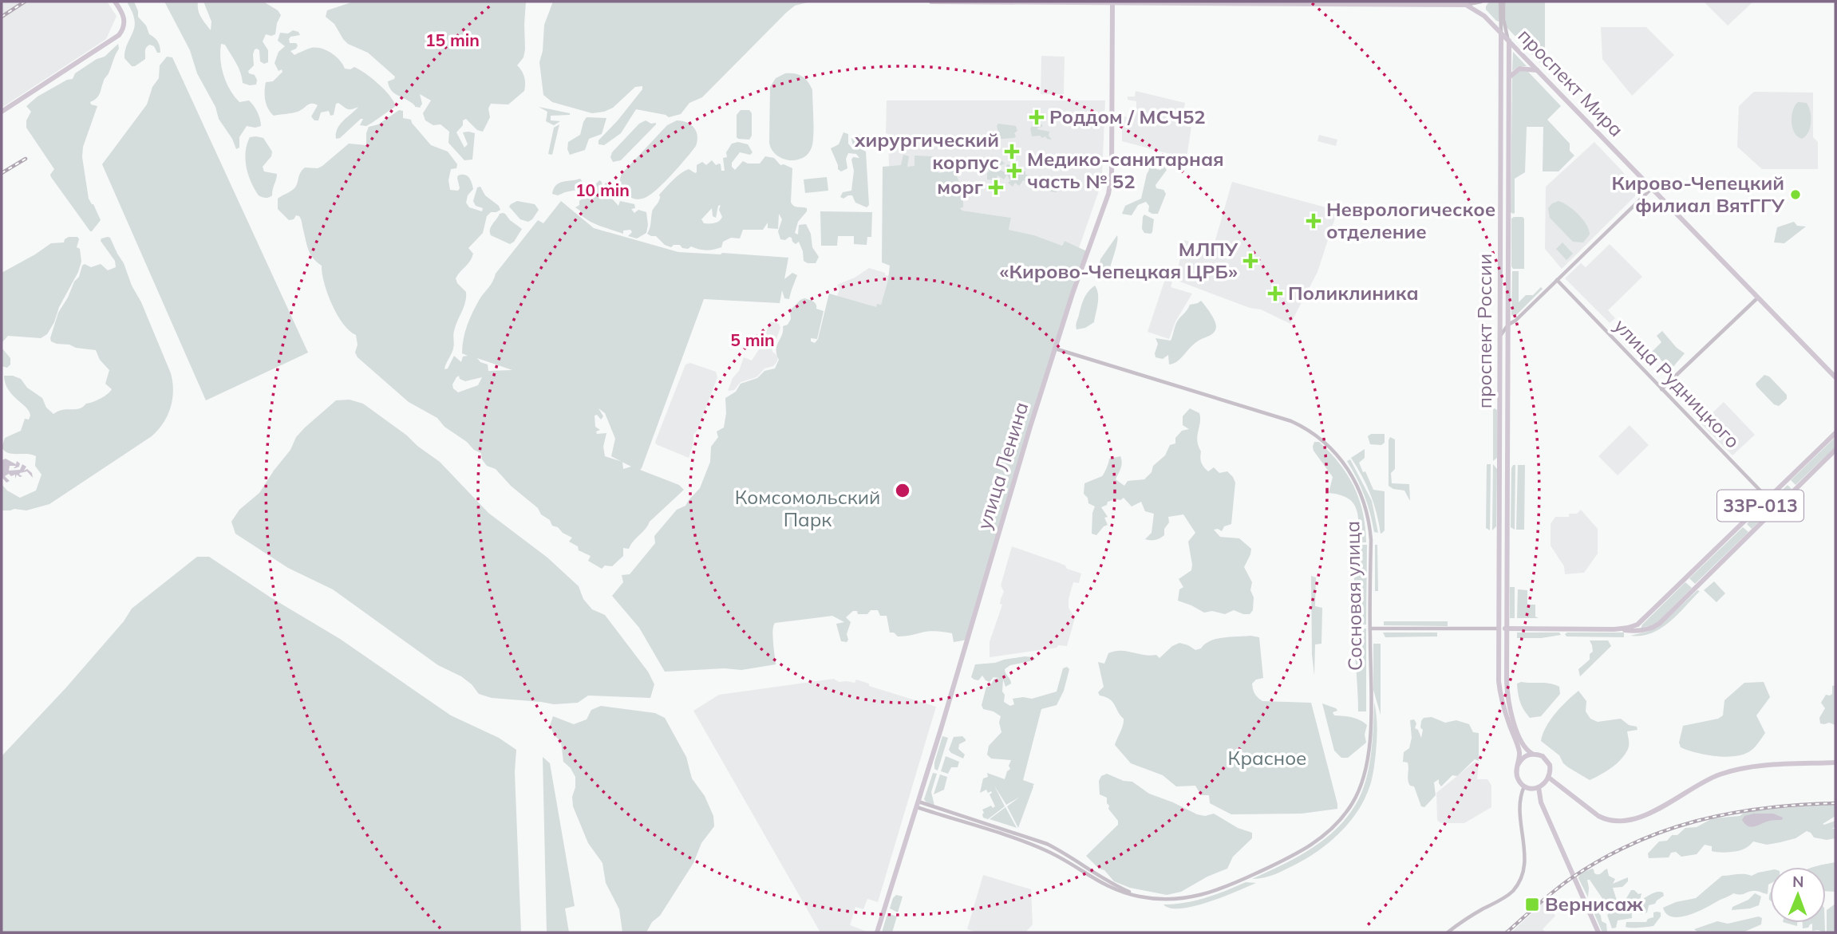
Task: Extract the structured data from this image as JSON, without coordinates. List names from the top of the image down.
{
  "streets": {
    "main road": [
      "проспект Мира",
      "проспект России",
      "улица Ленина",
      "33Р-013"
    ],
    "street": ["улица Рудницкого", "Сосновая улица"]
  },
  "crossings": [
    ["проспект Мира", "проспект России"],
    ["проспект России", "33Р-013"],
    ["улица Рудницкого", "33Р-013"],
    ["улица Ленина", "Сосновая улица"]
  ],
  "parks": ["Комсомольский Парк", "Красное"],
  "places": {
    "health": [
      "Роддом / МСЧ52",
      "хирургический корпус",
      "Медико-санитарная часть № 52",
      "морг",
      "Неврологическое отделение",
      "МЛПУ «Кирово-Чепецкая ЦРБ»",
      "Поликлиника"
    ],
    "other": ["Кирово-Чепецкий филиал ВятГГУ"],
    "transit": ["Вернисаж"]
  },
  "north": "top",
  "rings": ["15 min", "10 min", "5 min"]
}
